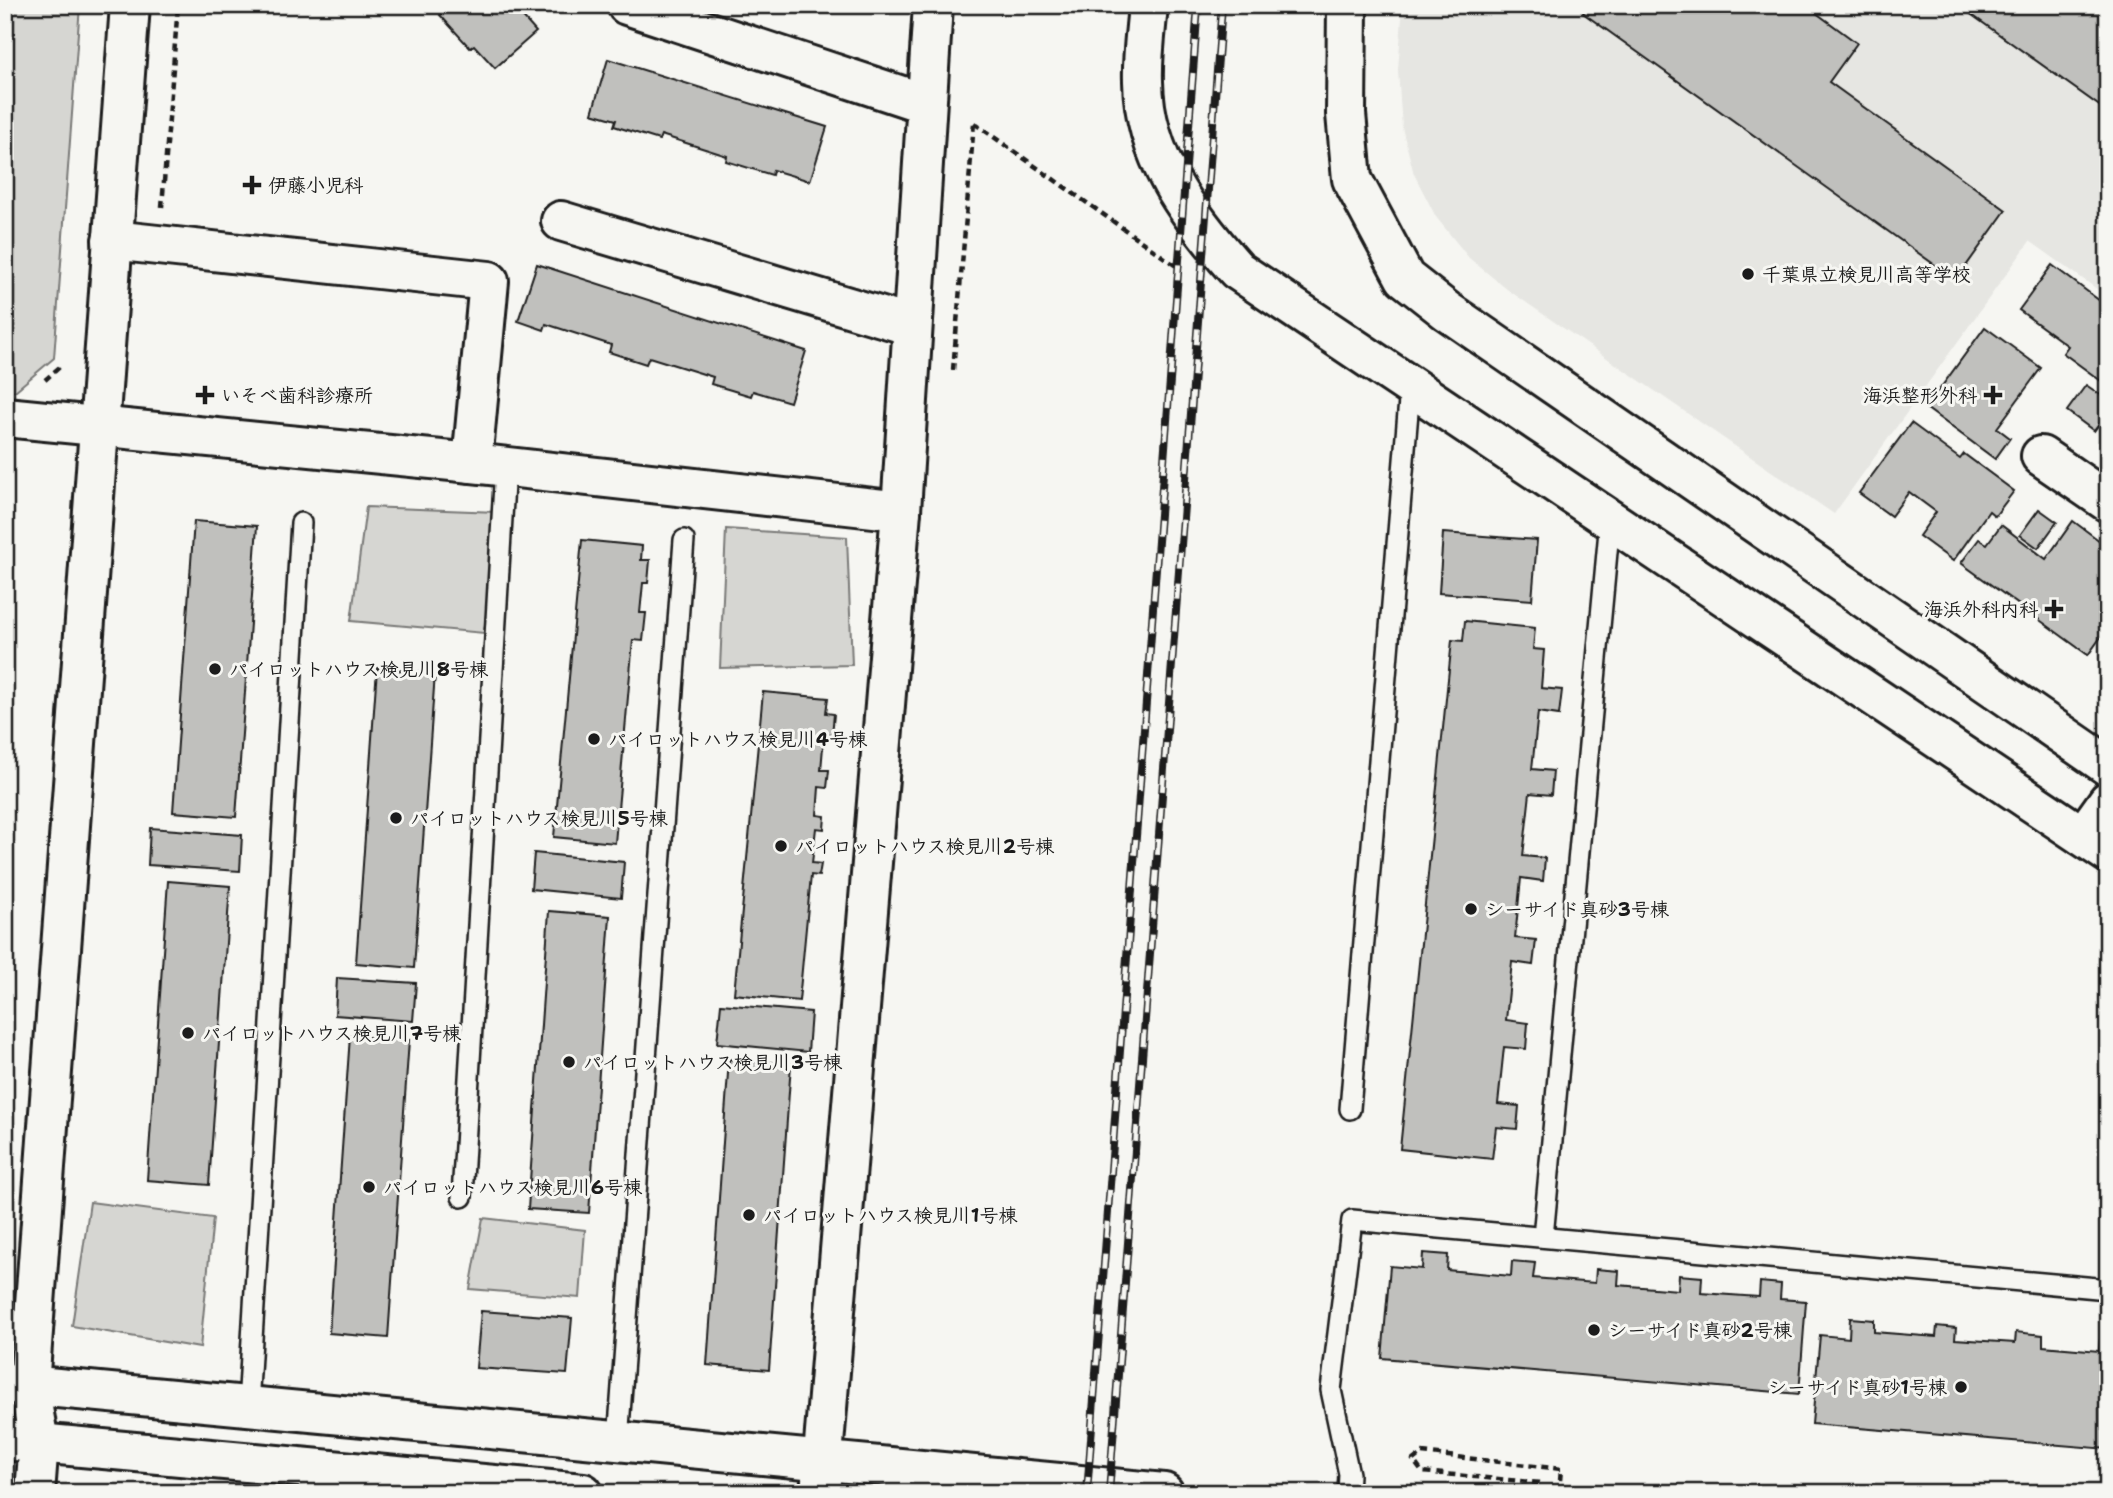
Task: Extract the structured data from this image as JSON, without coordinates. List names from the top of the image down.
{
  "places": {
    "health": [
      "伊藤小児科",
      "いそべ歯科診療所",
      "海浜整形外科",
      "海浜外科内科"
    ],
    "other": [
      "千葉県立検見川高等学校",
      "パイロットハウス検見川8号棟",
      "パイロットハウス検見川4号棟",
      "パイロットハウス検見川5号棟",
      "パイロットハウス検見川2号棟",
      "シーサイド真砂3号棟",
      "パイロットハウス検見川7号棟",
      "パイロットハウス検見川3号棟",
      "パイロットハウス検見川6号棟",
      "パイロットハウス検見川1号棟",
      "シーサイド真砂2号棟",
      "シーサイド真砂1号棟"
    ]
  }
}
